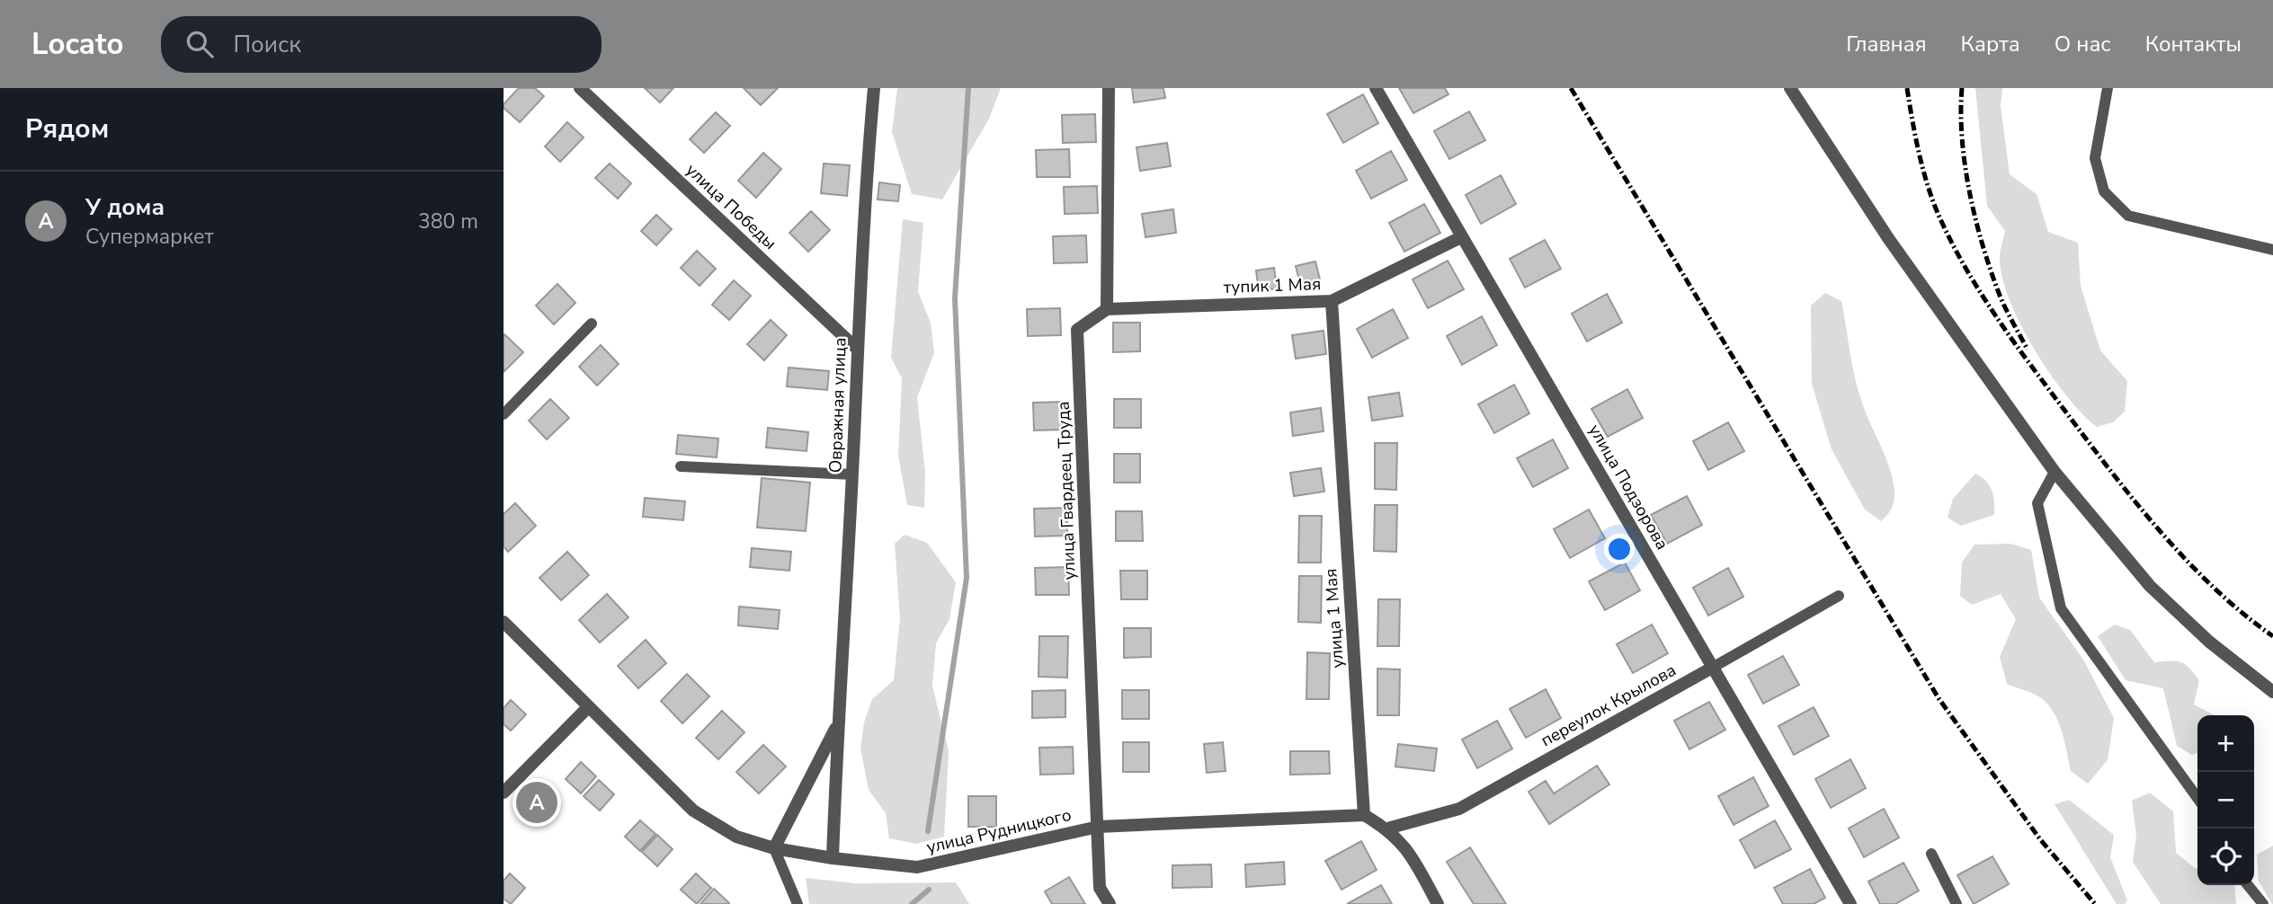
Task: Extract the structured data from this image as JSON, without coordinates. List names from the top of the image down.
{
  "streets": {
    "street": [
      "улица Победы",
      "тупик 1 Мая",
      "Овражная улица",
      "улица Подзорова",
      "улица Гвардеец Труда",
      "улица 1 Мая",
      "переулок Крылова",
      "улица Рудницкого"
    ]
  },
  "crossings": [
    ["улица Победы", "Овражная улица"],
    ["тупик 1 Мая", "улица Подзорова"],
    ["тупик 1 Мая", "улица Гвардеец Труда"],
    ["тупик 1 Мая", "улица 1 Мая"],
    ["Овражная улица", "улица Рудницкого"],
    ["улица Подзорова", "переулок Крылова"],
    ["улица Гвардеец Труда", "улица Рудницкого"],
    ["улица 1 Мая", "улица Рудницкого"]
  ],
  "page": {
    "header": "Locato",
    "search": "Поиск",
    "nav": [
      "Главная",
      "Карта",
      "О нас",
      "Контакты"
    ],
    "heading": "Рядом",
    "list": [
      {
        "mark": "A",
        "name": "У дома",
        "note": "Супермаркет",
        "value": "380 m"
      }
    ],
    "map_buttons": ["+", "−"],
    "pins": "A"
  }
}
